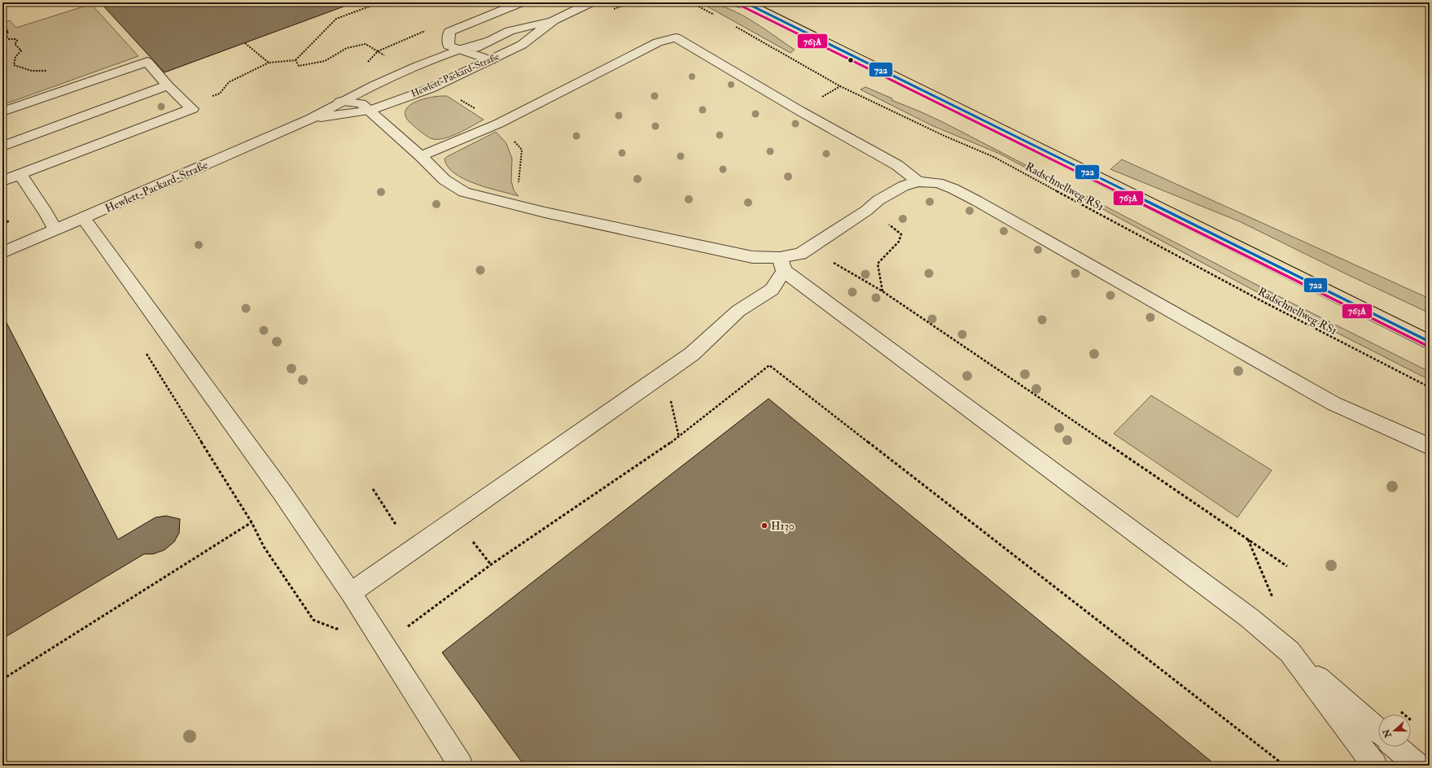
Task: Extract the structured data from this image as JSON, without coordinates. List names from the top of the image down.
{
  "streets": {
    "street": ["Hewlett-Packard-Straße"],
    "path": ["Radschnellweg RS1"]
  },
  "places": ["H130"],
  "lines": ["transit line 722", "transit line 763A"],
  "north": "left"
}
